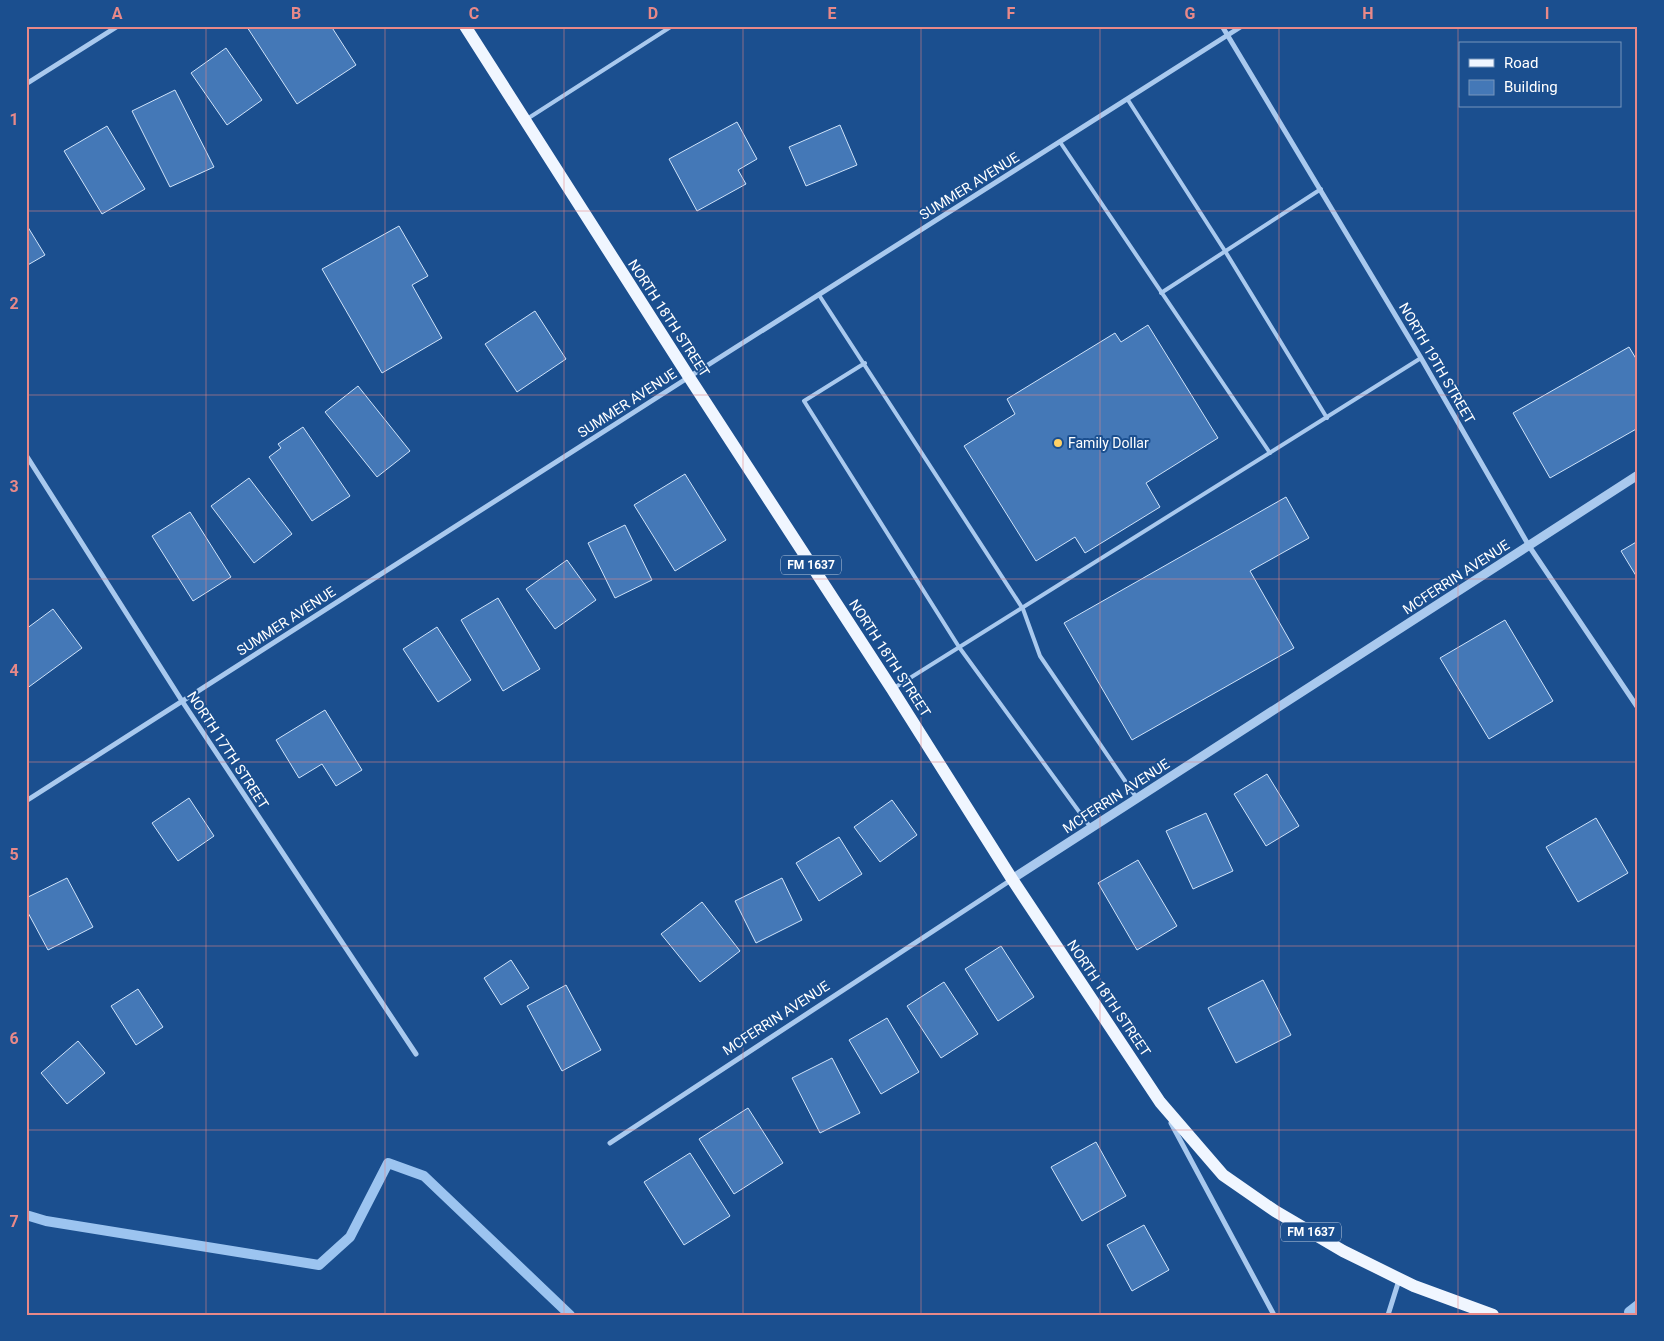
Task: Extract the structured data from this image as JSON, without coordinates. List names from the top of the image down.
{
  "streets": {
    "main road": ["NORTH 18TH STREET", "FM 1637"],
    "street": [
      "SUMMER AVENUE",
      "NORTH 19TH STREET",
      "MCFERRIN AVENUE",
      "NORTH 17TH STREET"
    ]
  },
  "crossings": [
    ["SUMMER AVENUE", "NORTH 18TH STREET"],
    ["SUMMER AVENUE", "NORTH 19TH STREET"],
    ["SUMMER AVENUE", "NORTH 17TH STREET"],
    ["NORTH 18TH STREET", "FM 1637"],
    ["NORTH 18TH STREET", "MCFERRIN AVENUE"],
    ["NORTH 19TH STREET", "MCFERRIN AVENUE"]
  ],
  "places": ["Family Dollar"],
  "legend": ["Road", "Building"],
  "grid": {
    "columns": [
      "A",
      "B",
      "C",
      "D",
      "E",
      "F",
      "G",
      "H",
      "I"
    ],
    "rows": [
      "1",
      "2",
      "3",
      "4",
      "5",
      "6",
      "7"
    ]
  }
}
